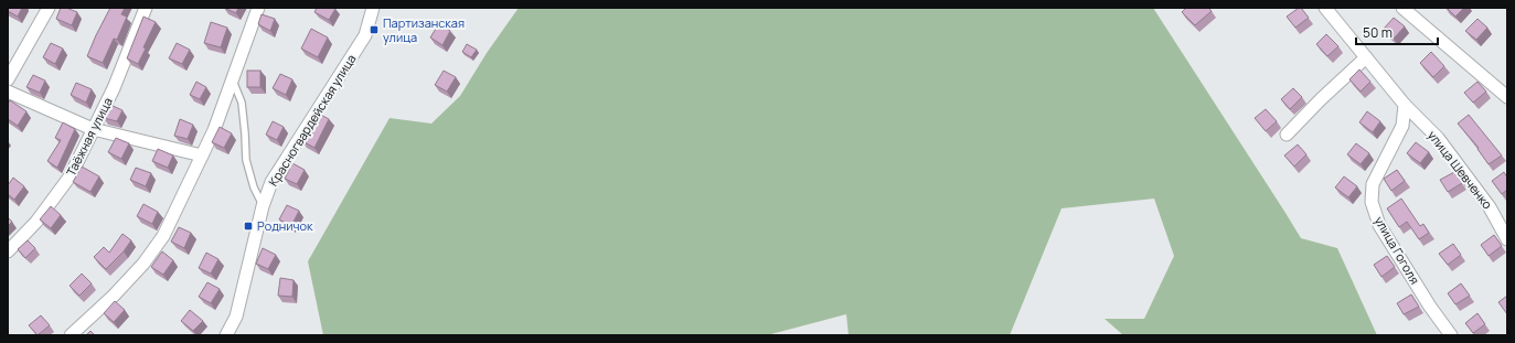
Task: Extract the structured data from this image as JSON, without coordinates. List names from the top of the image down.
{
  "streets": {
    "street": [
      "Красногвардейская улица",
      "Таёжная улица",
      "улица Шевченко",
      "улица Гоголя"
    ]
  },
  "crossings": [
    ["улица Шевченко", "улица Гоголя"]
  ],
  "places": {
    "transit": ["Партизанская улица", "Родничок"]
  },
  "scale_bar": "50 m"
}
